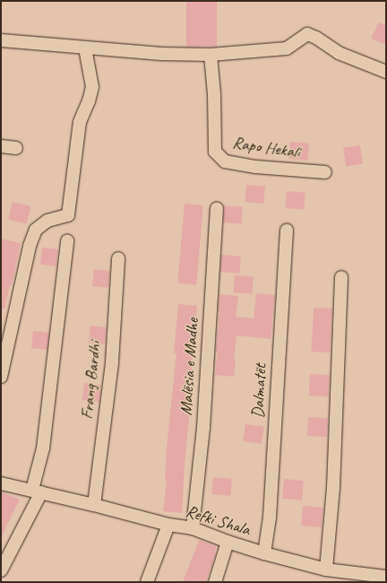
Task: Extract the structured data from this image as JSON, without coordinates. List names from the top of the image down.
{
  "streets": {
    "street": [
      "Rapo Hekali",
      "Malësia e Madhe",
      "Frang Bardhi",
      "Dalmatët",
      "Refki Shala"
    ]
  },
  "crossings": [
    ["Malësia e Madhe", "Refki Shala"],
    ["Frang Bardhi", "Refki Shala"],
    ["Dalmatët", "Refki Shala"]
  ]
}
